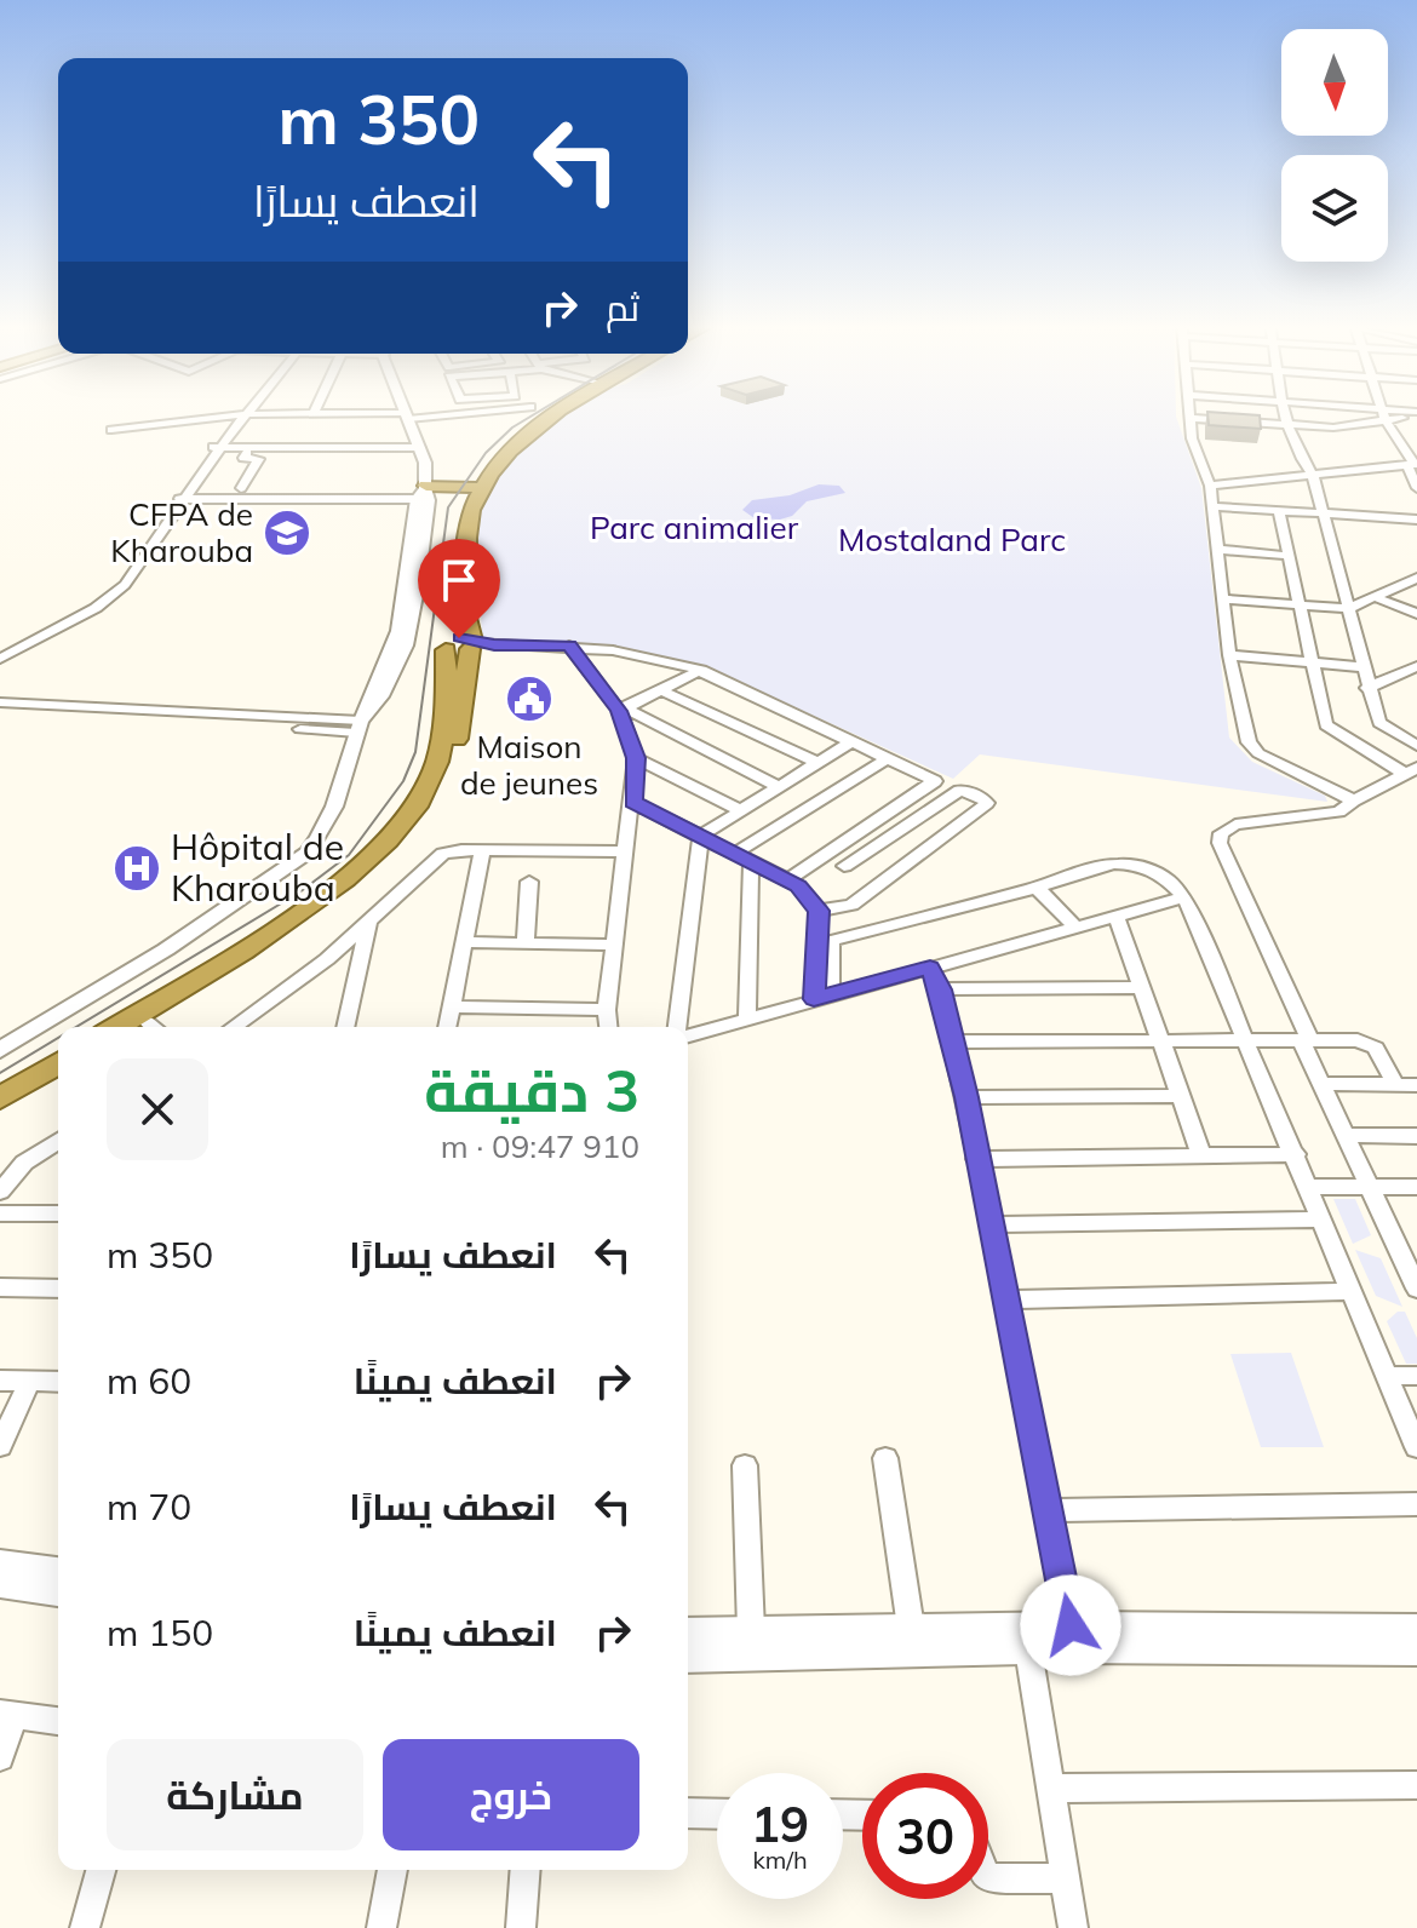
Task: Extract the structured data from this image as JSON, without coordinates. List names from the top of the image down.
{
  "parks": ["Parc animalier", "Mostaland Parc"],
  "places": {
    "school or university": ["CFPA de Kharouba"],
    "public building": ["Maison de jeunes"],
    "hospital": ["Hôpital de Kharouba"]
  },
  "north": "bottom",
  "page": {
    "turn": ["350 m", "انعطف يسارًا"],
    "then": "ثم",
    "heading": ["3 دقيقة", "910 m · 09:47"],
    "list": [
      {
        "name": "انعطف يسارًا",
        "value": "350 m"
      },
      {
        "name": "انعطف يمينًا",
        "value": "60 m"
      },
      {
        "name": "انعطف يسارًا",
        "value": "70 m"
      },
      {
        "name": "انعطف يمينًا",
        "value": "150 m"
      }
    ],
    "buttons": ["خروج", "مشاركة"],
    "speed": "19 km/h",
    "limit": "30"
  }
}
